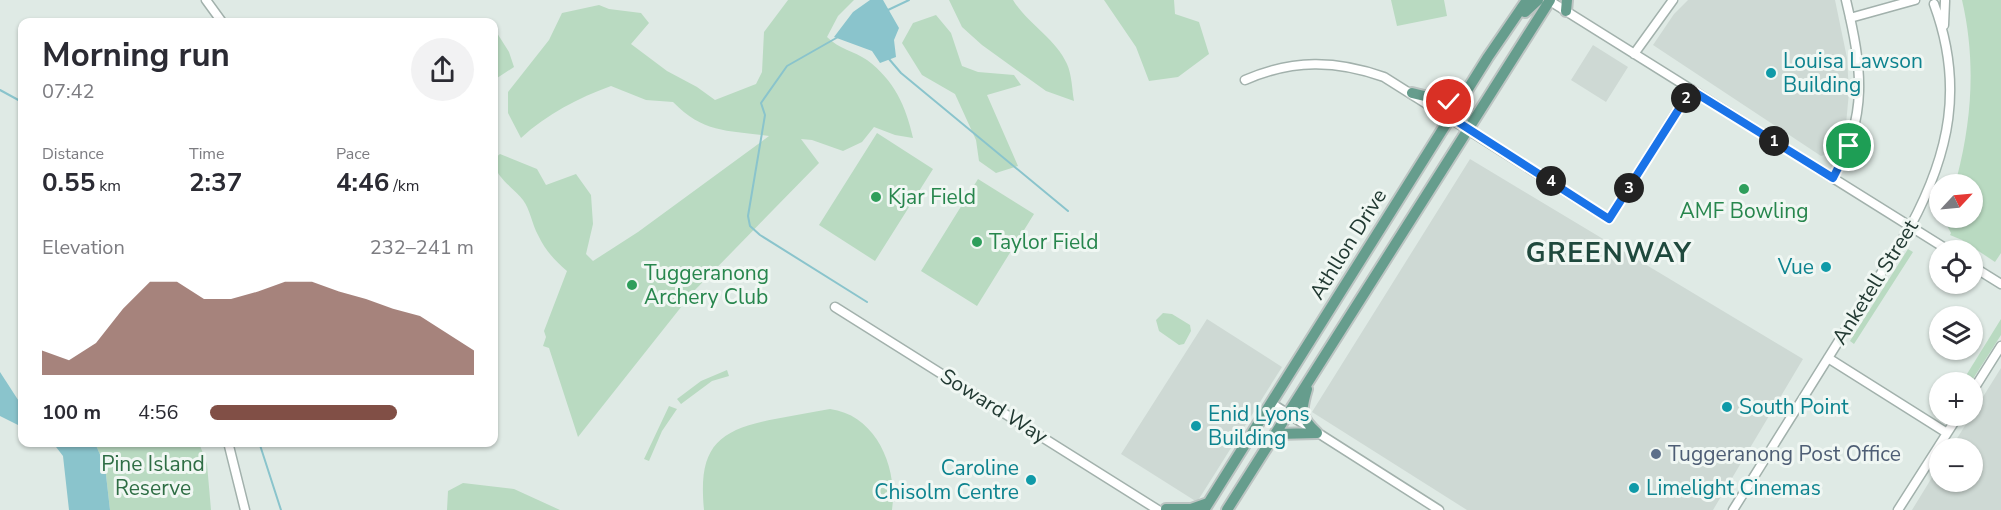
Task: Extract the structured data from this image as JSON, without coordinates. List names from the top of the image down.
{
  "streets": {
    "main road": ["Athllon Drive"],
    "street": ["Anketell Street", "Soward Way"]
  },
  "districts": ["GREENWAY"],
  "parks": ["Pine Island Reserve"],
  "places": [
    "Louisa Lawson Building",
    "AMF Bowling",
    "Kjar Field",
    "Taylor Field",
    "Vue",
    "Tuggeranong Archery Club",
    "South Point",
    "Enid Lyons Building",
    "Tuggeranong Post Office",
    "Caroline Chisolm Centre",
    "Limelight Cinemas"
  ],
  "north": "top right",
  "page": {
    "heading": ["Morning run", "07:42"],
    "pins": [
      "2",
      "1",
      "4",
      "3"
    ],
    "stats": [
      ["Distance", "0.55 km"],
      ["Time", "2:37"],
      ["Pace", "4:46 /km"]
    ],
    "map_buttons": ["+", "−"],
    "chart": ["Elevation", "232–241 m"],
    "list": [
      {
        "name": "100 m",
        "note": "4:56"
      }
    ]
  }
}
